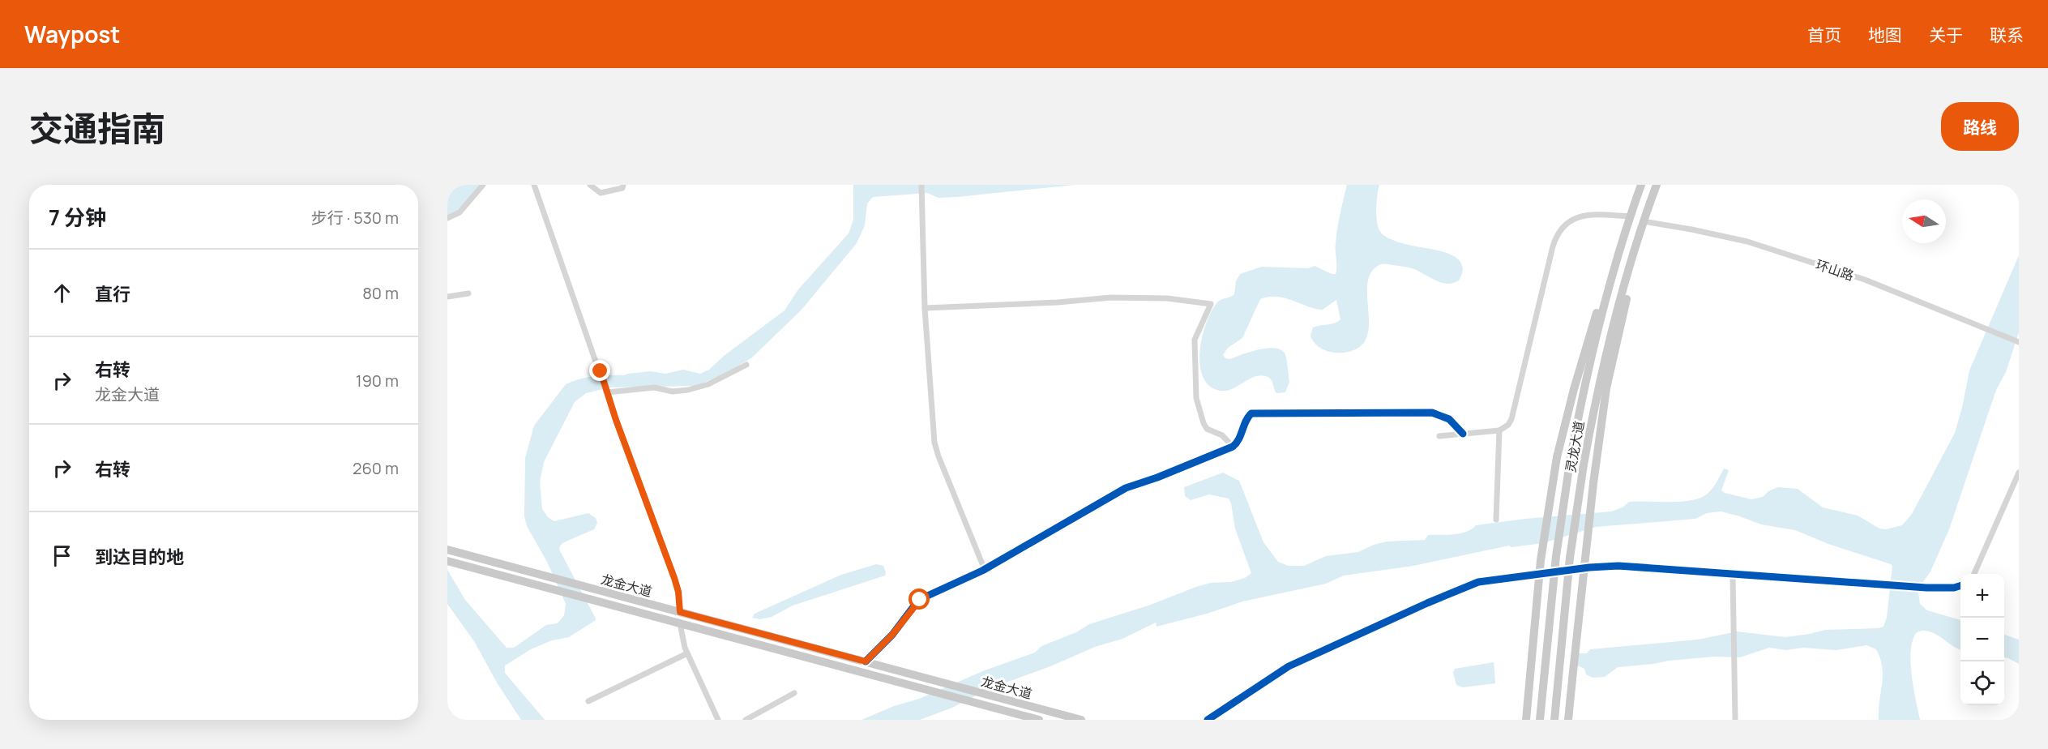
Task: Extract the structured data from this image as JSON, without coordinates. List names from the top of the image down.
{
  "streets": {
    "main road": ["灵龙大道", "龙金大道"],
    "street": ["环山路"]
  },
  "crossings": [
    ["环山路", "灵龙大道"]
  ],
  "north": "left",
  "page": {
    "header": "Waypost",
    "nav": [
      "首页",
      "地图",
      "关于",
      "联系"
    ],
    "title": "交通指南",
    "buttons": "路线",
    "heading": ["7 分钟", "步行 · 530 m"],
    "list": [
      ["直行", "80 m"],
      ["右转", "龙金大道", "190 m"],
      ["右转", "260 m"],
      "到达目的地"
    ],
    "map_buttons": ["+", "−"]
  }
}
